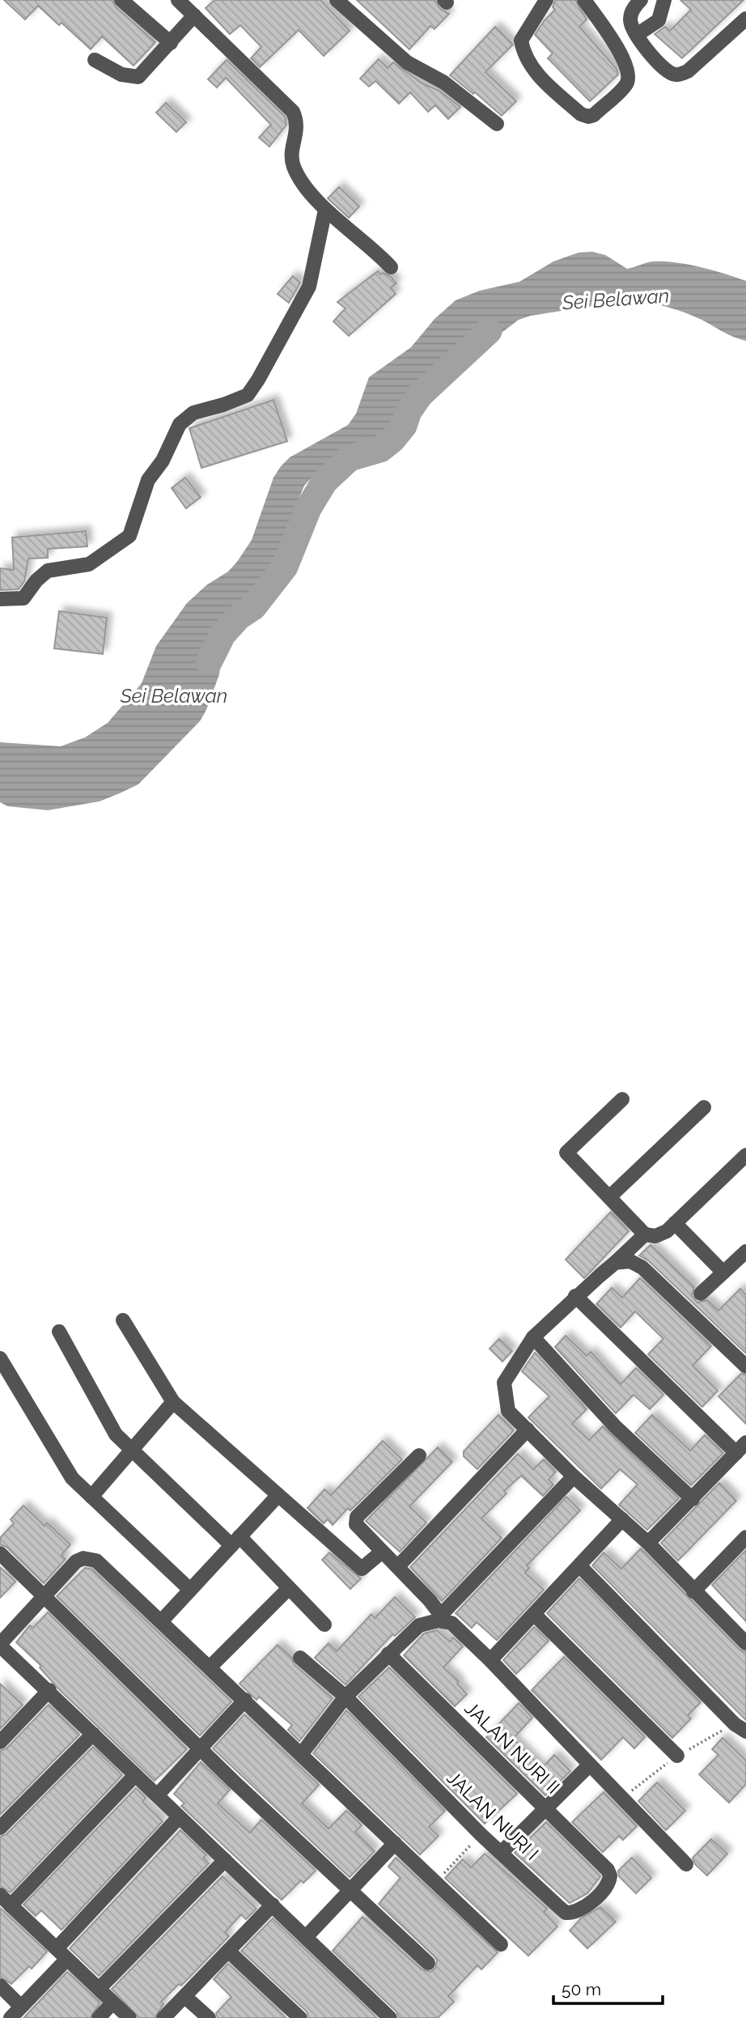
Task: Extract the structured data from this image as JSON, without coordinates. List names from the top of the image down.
{
  "streets": {
    "street": ["JALAN NURI II", "JALAN NURI I"]
  },
  "crossings": [
    ["JALAN NURI II", "JALAN NURI I"]
  ],
  "water": ["Sei Belawan"],
  "scale_bar": "50 m"
}
